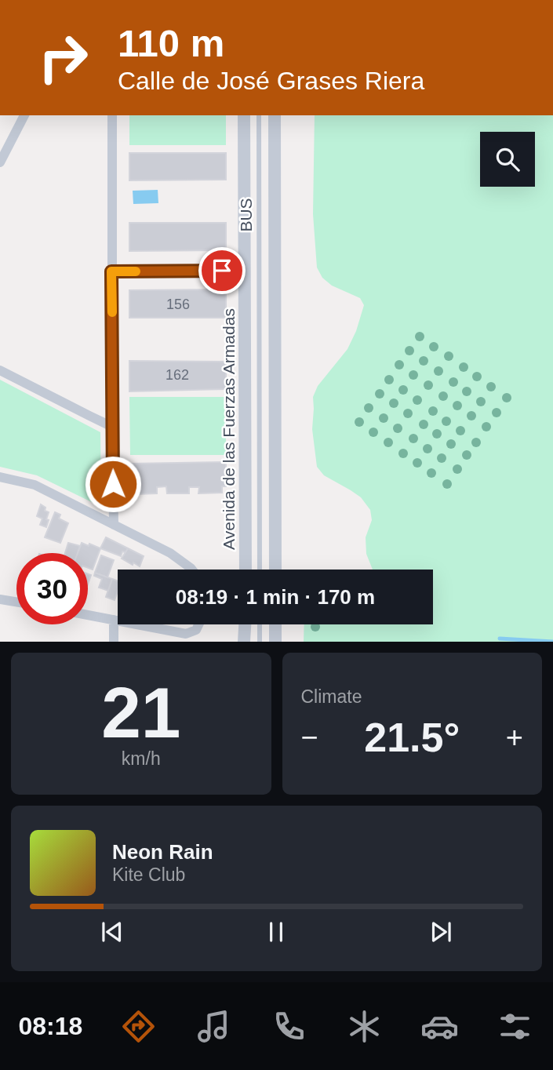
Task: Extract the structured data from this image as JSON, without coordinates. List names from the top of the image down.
{
  "streets": {
    "street": ["Avenida de las Fuerzas Armadas"],
    "lane": ["BUS"]
  },
  "house_numbers": ["156", "162"],
  "page": {
    "turn": ["110 m", "Calle de José Grases Riera"],
    "limit": "30",
    "trip": "08:19 · 1 min · 170 m",
    "tile": [
      ["21", "km/h"],
      "Climate"
    ],
    "heat": ["−", "21.5°", "+"],
    "song": ["Neon Rain", "Kite Club"],
    "tabs": "08:18"
  }
}
